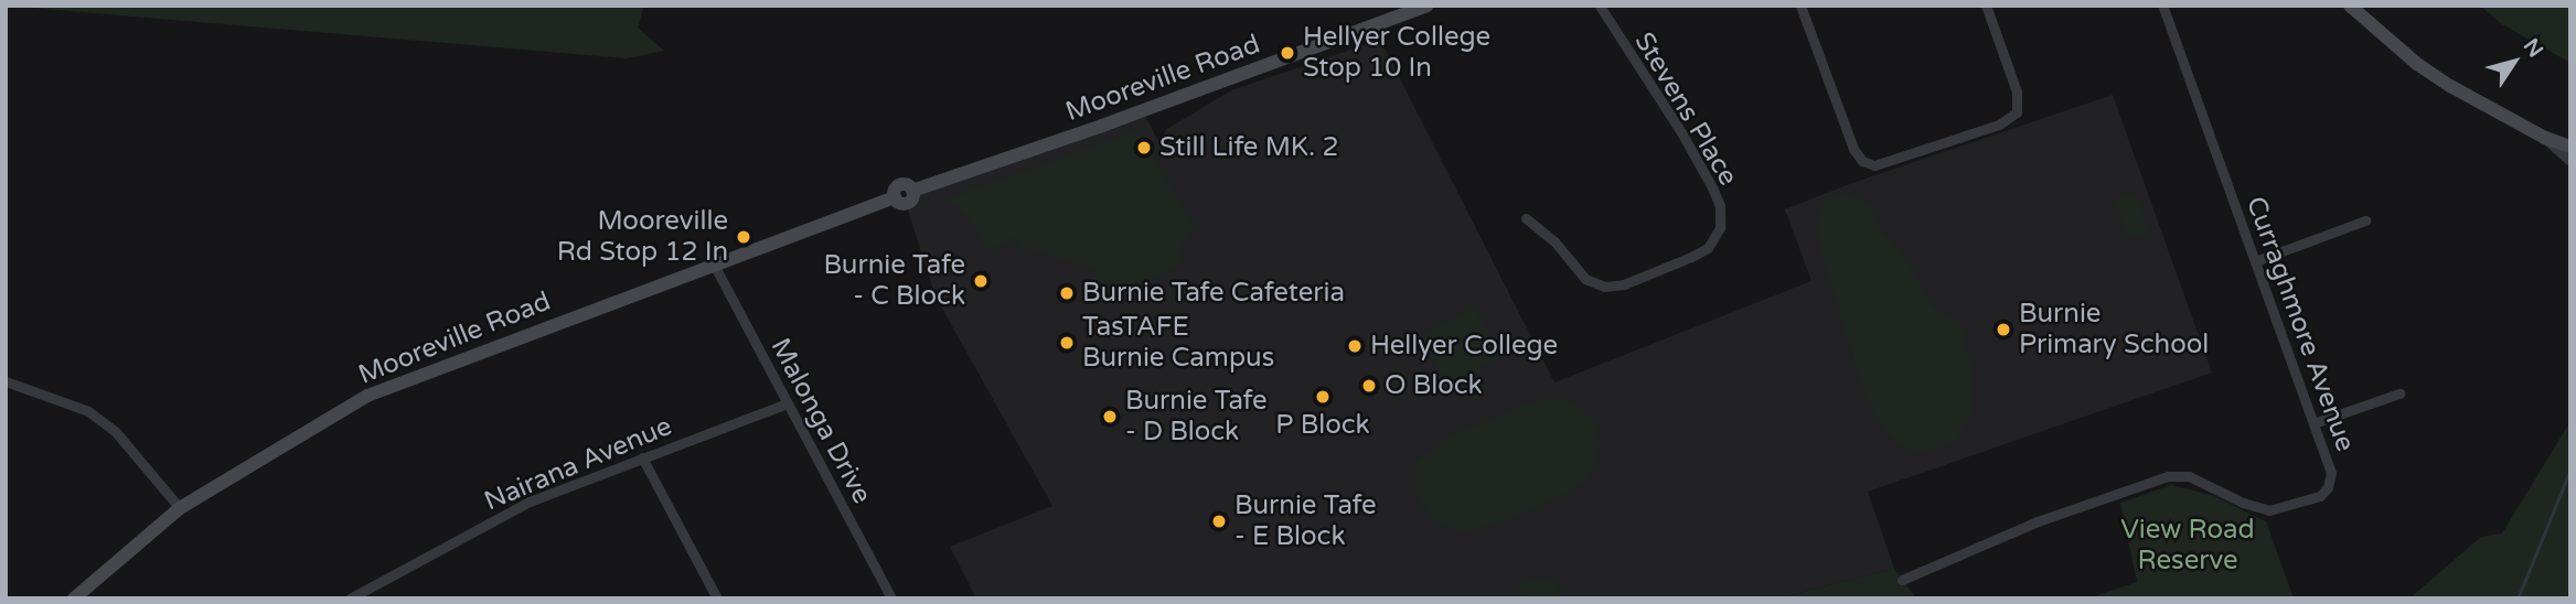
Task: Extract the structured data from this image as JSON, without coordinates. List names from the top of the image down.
{
  "streets": {
    "main road": ["Mooreville Road"],
    "street": [
      "Stevens Place",
      "Curraghmore Avenue",
      "Malonga Drive",
      "Nairana Avenue"
    ]
  },
  "crossings": [
    ["Mooreville Road", "Malonga Drive"],
    ["Malonga Drive", "Nairana Avenue"]
  ],
  "parks": ["View Road Reserve"],
  "places": [
    "Hellyer College Stop 10 In",
    "Still Life MK. 2",
    "Mooreville Rd Stop 12 In",
    "Burnie Tafe - C Block",
    "Burnie Tafe Cafeteria",
    "Burnie Primary School",
    "TasTAFE Burnie Campus",
    "Hellyer College",
    "O Block",
    "P Block",
    "Burnie Tafe - D Block",
    "Burnie Tafe - E Block"
  ],
  "north": "top right"
}
